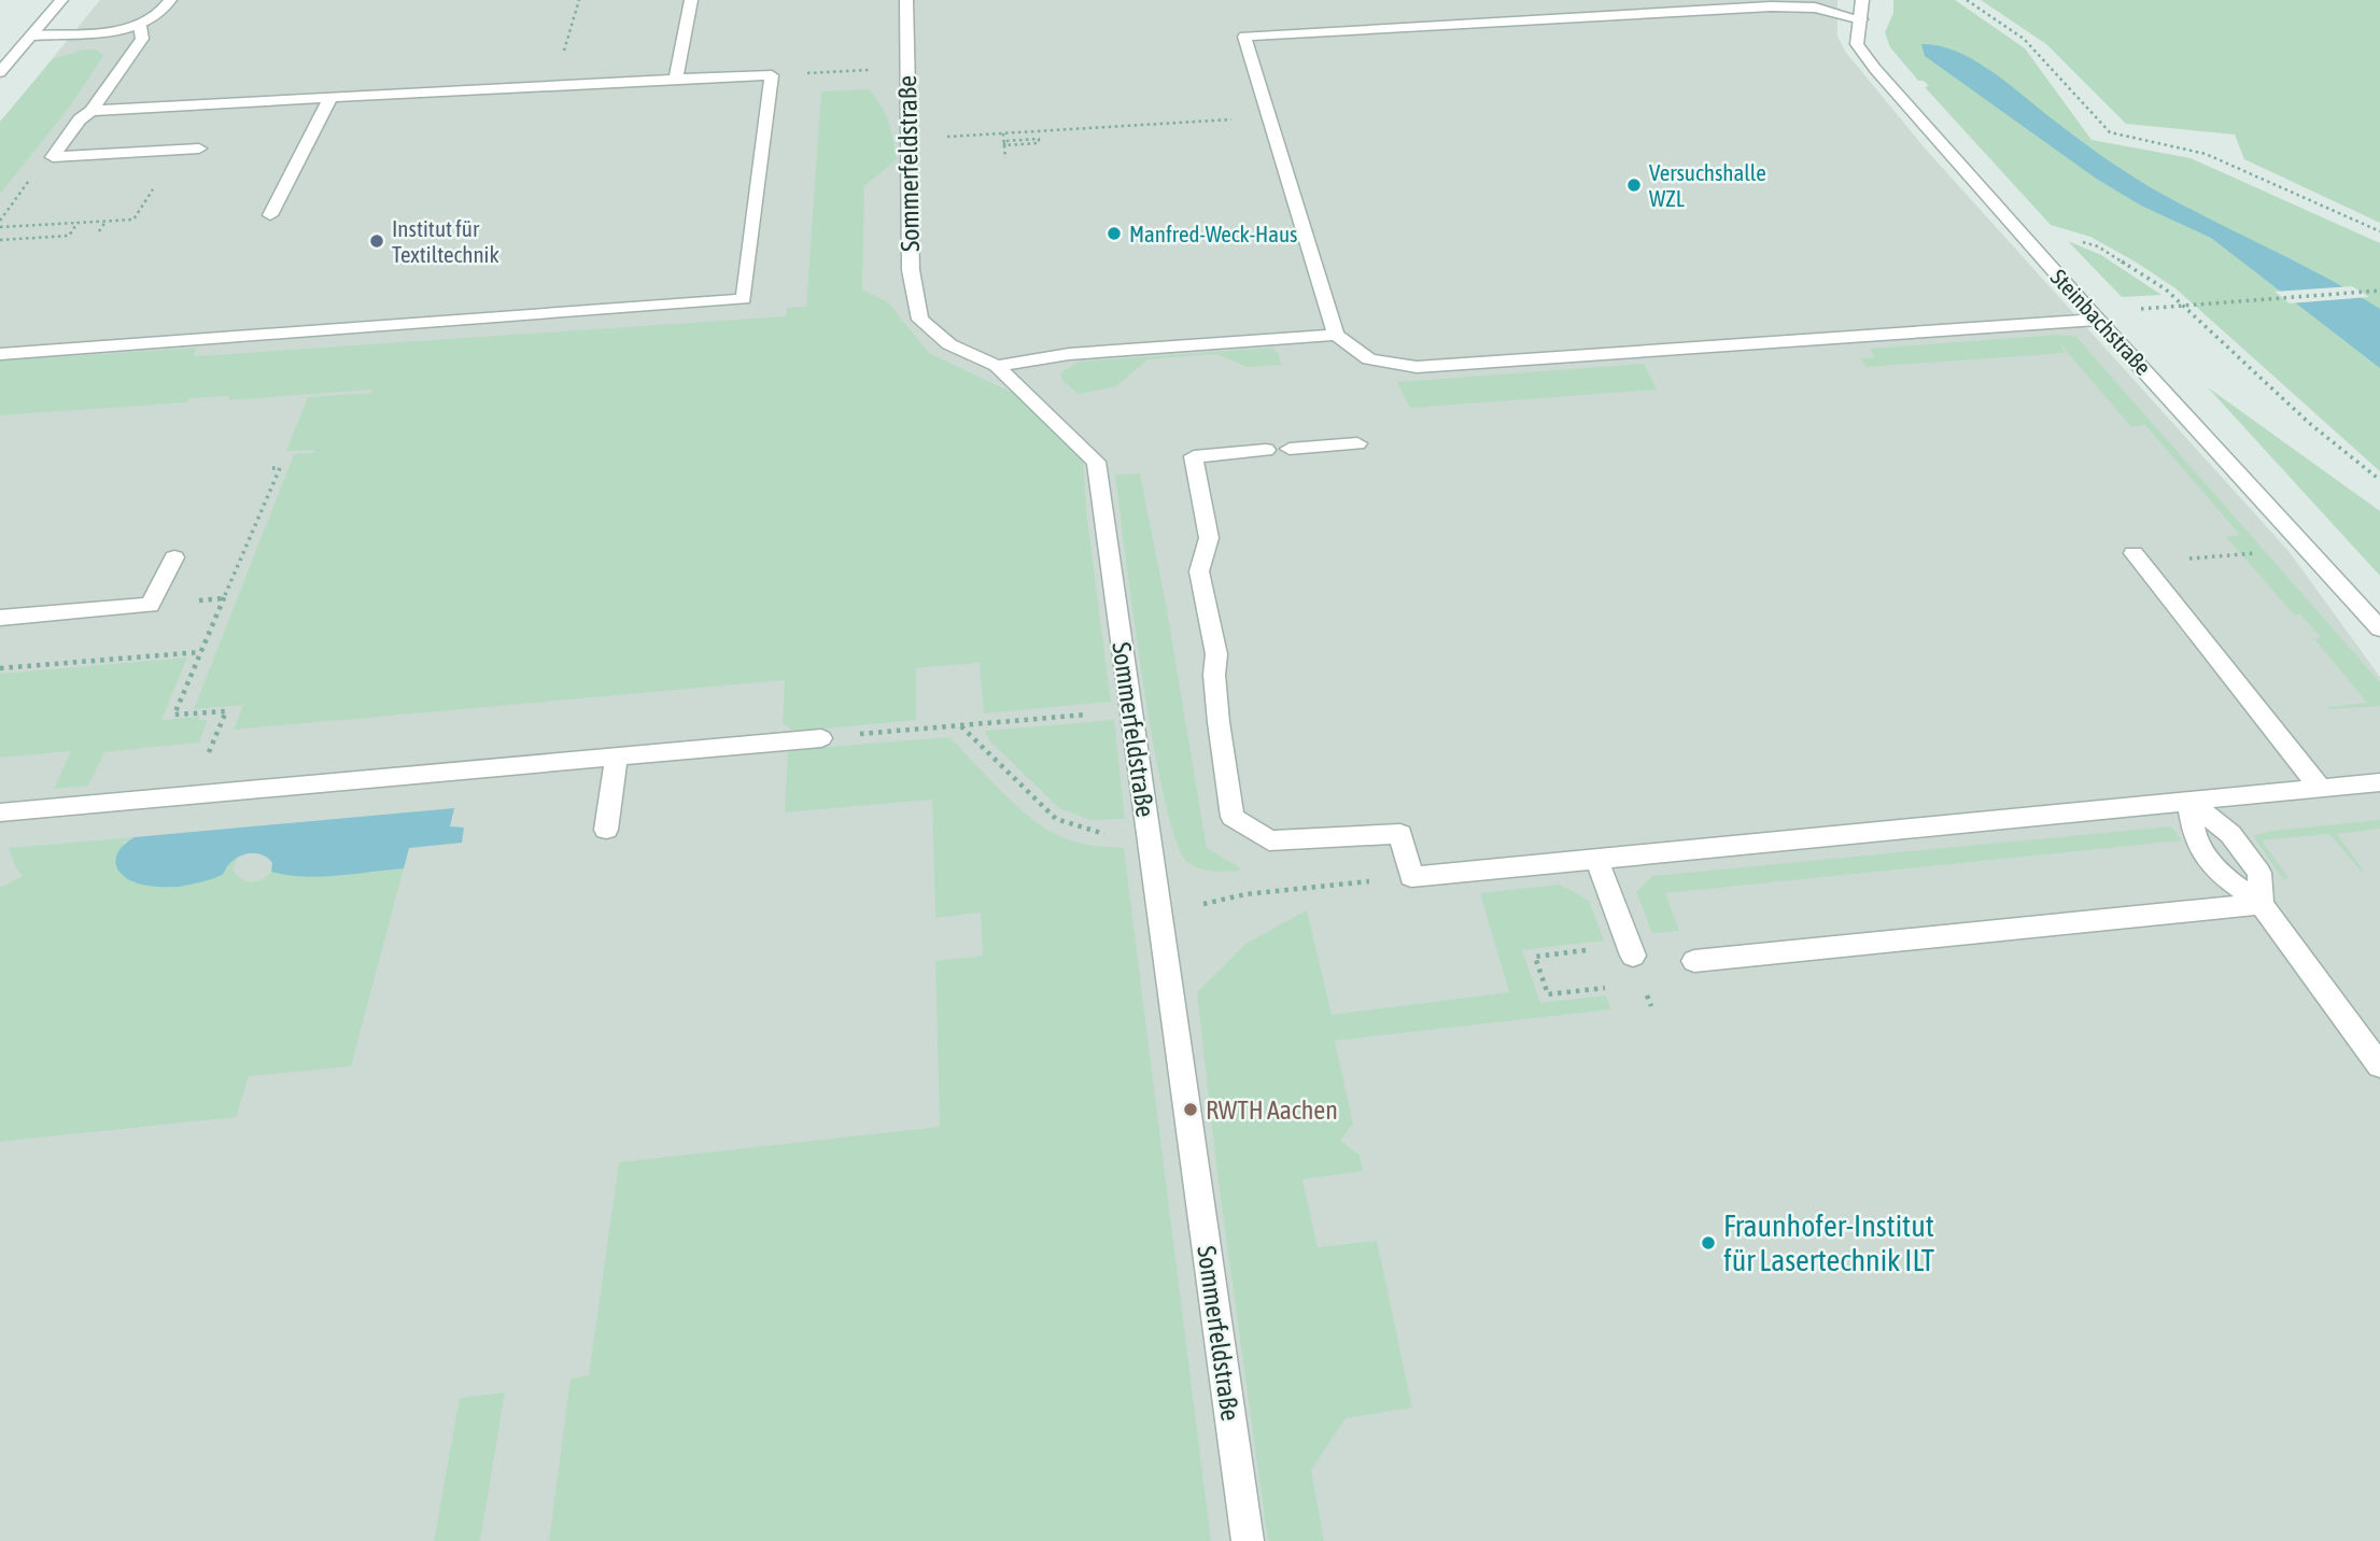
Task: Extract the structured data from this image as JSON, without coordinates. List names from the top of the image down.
{
  "streets": {
    "street": ["Sommerfeldstraße", "Steinbachstraße"]
  },
  "places": [
    "Versuchshalle WZL",
    "Manfred-Weck-Haus",
    "Institut für Textiltechnik",
    "RWTH Aachen",
    "Fraunhofer-Institut für Lasertechnik ILT"
  ]
}
